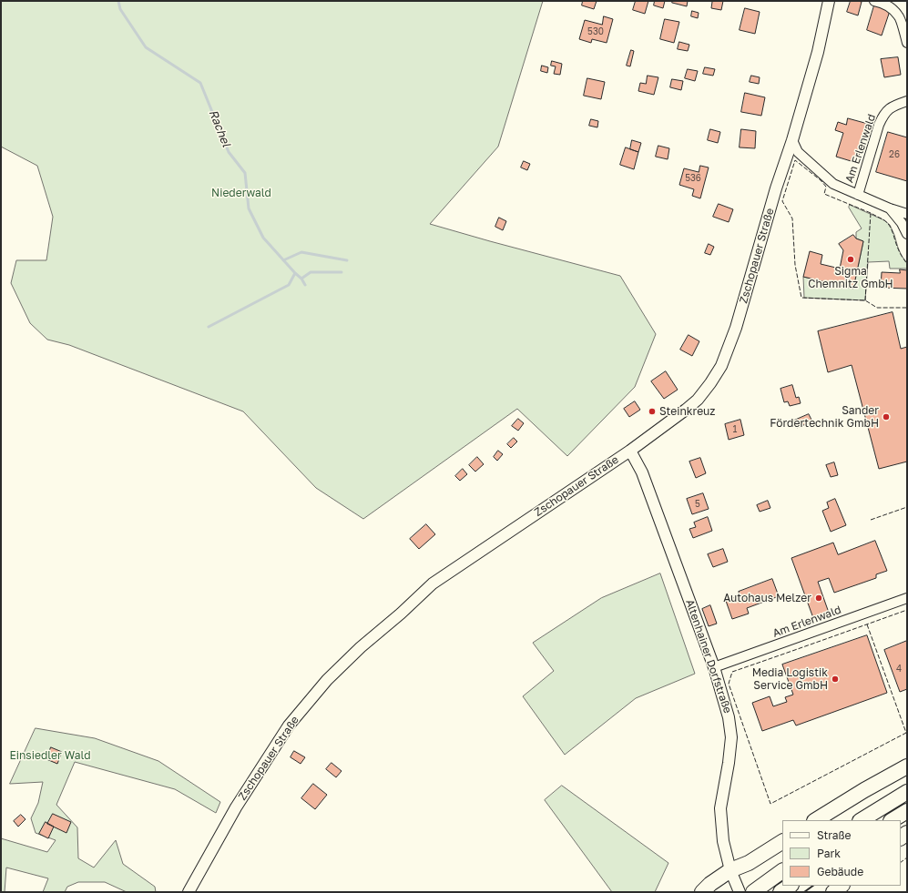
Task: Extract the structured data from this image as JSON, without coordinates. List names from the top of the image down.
{
  "streets": {
    "street": ["Am Erlenwald", "Zschopauer Straße", "Altenhainer Dorfstraße"]
  },
  "crossings": [
    ["Am Erlenwald", "Zschopauer Straße"],
    ["Am Erlenwald", "Altenhainer Dorfstraße"],
    ["Zschopauer Straße", "Altenhainer Dorfstraße"]
  ],
  "water": ["Rachel"],
  "parks": ["Niederwald", "Einsiedler Wald"],
  "places": [
    "Sigma Chemnitz GmbH",
    "Steinkreuz",
    "Sander Fördertechnik GmbH",
    "Autohaus Melzer",
    "Media Logistik Service GmbH"
  ],
  "house_numbers": [
    "530",
    "26",
    "536",
    "1",
    "5",
    "4"
  ],
  "legend": ["Straße", "Park", "Gebäude"]
}
